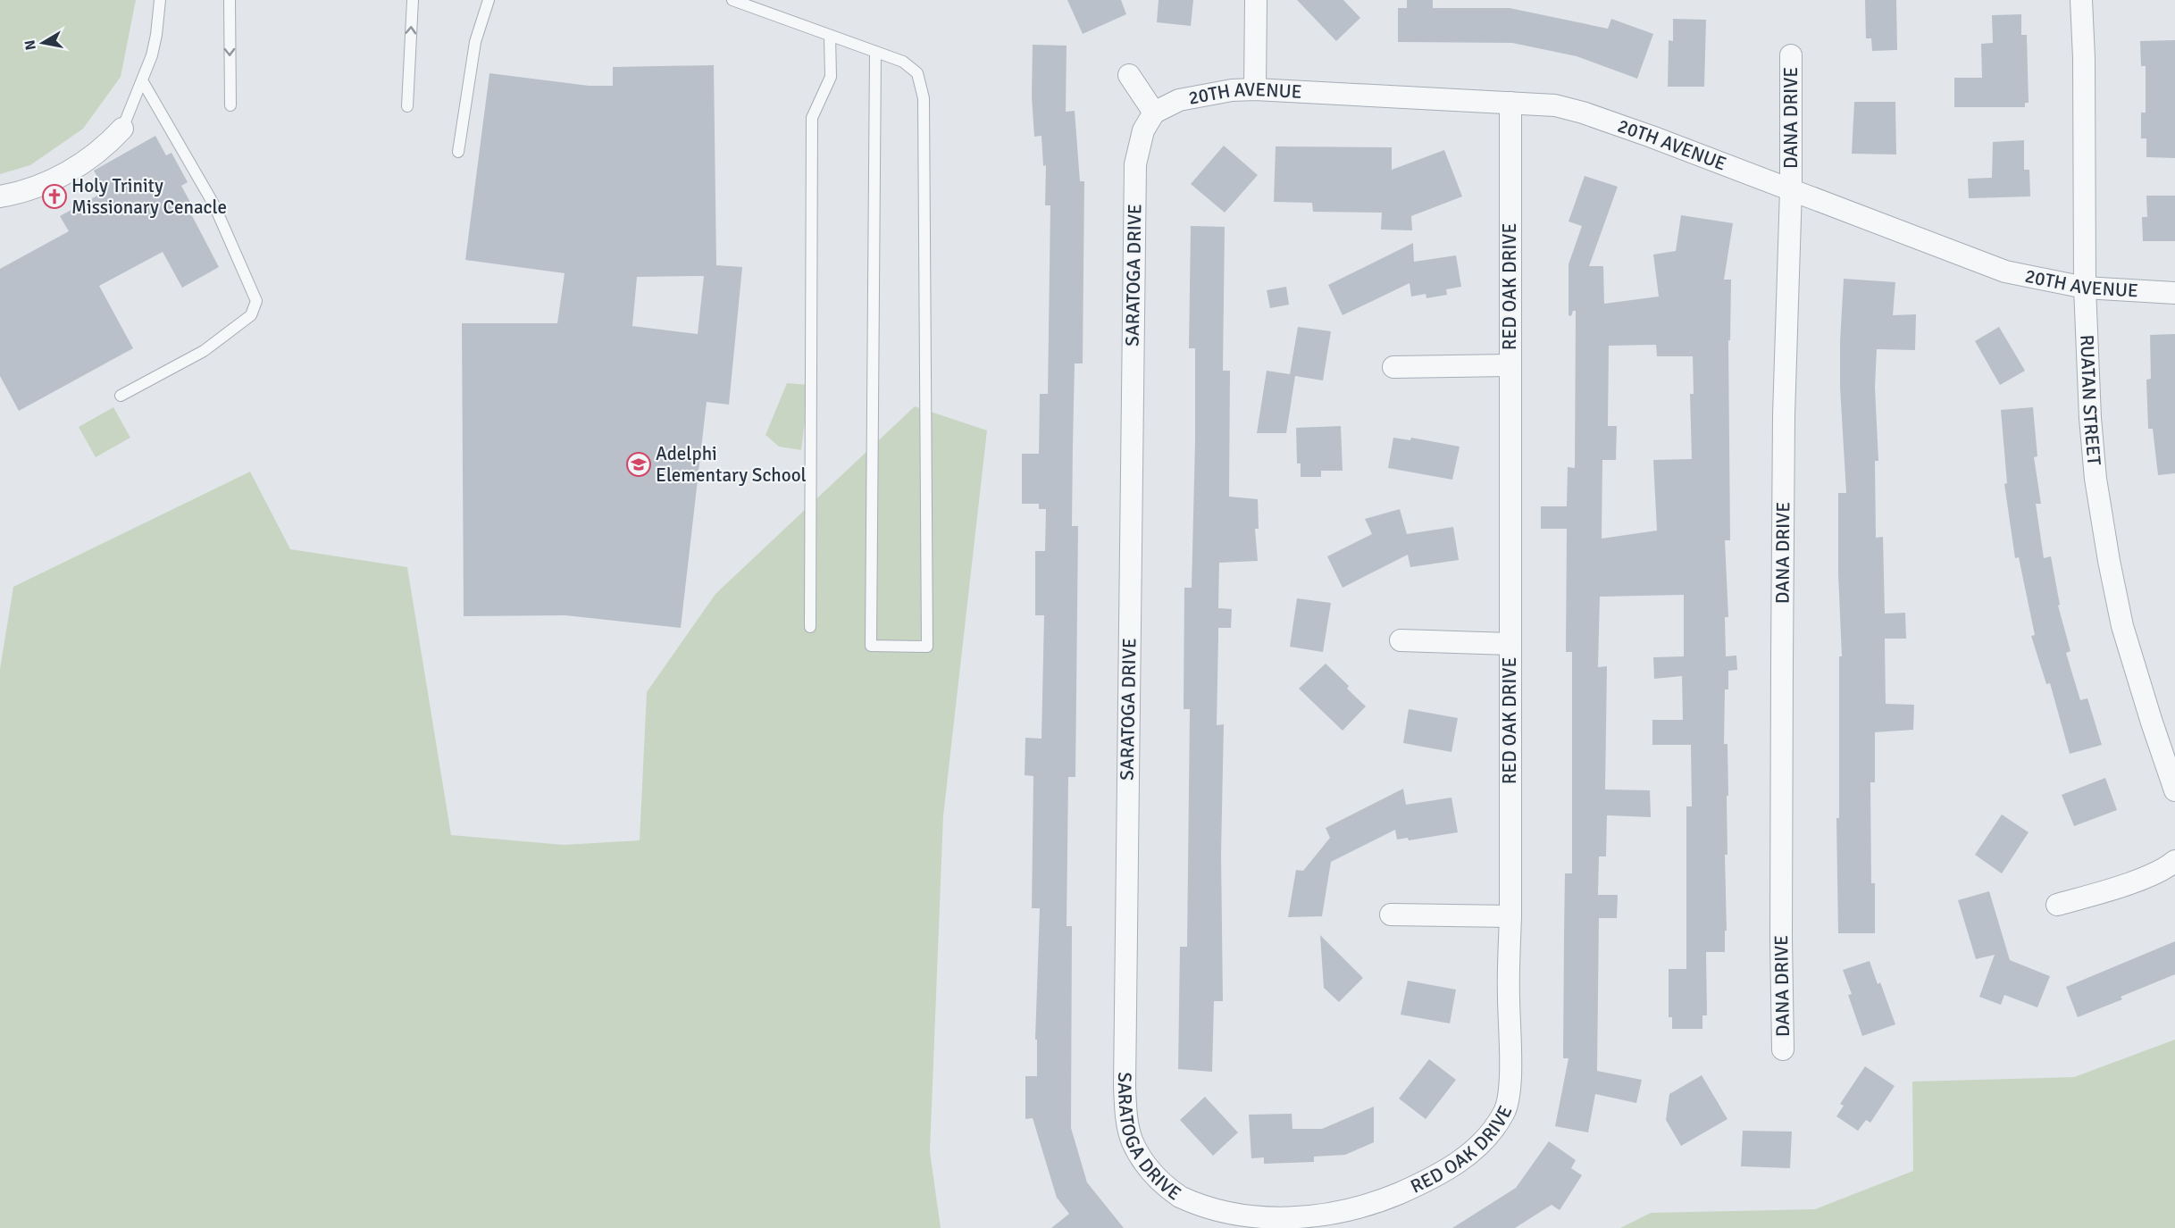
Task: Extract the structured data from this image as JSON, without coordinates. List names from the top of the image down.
{
  "streets": {
    "street": [
      "20TH AVENUE",
      "DANA DRIVE",
      "SARATOGA DRIVE",
      "RED OAK DRIVE",
      "RUATAN STREET"
    ]
  },
  "crossings": [
    ["20TH AVENUE", "DANA DRIVE"],
    ["20TH AVENUE", "SARATOGA DRIVE"],
    ["20TH AVENUE", "RED OAK DRIVE"],
    ["20TH AVENUE", "RUATAN STREET"],
    ["SARATOGA DRIVE", "RED OAK DRIVE"]
  ],
  "places": {
    "church": ["Holy Trinity Missionary Cenacle"],
    "school or university": ["Adelphi Elementary School"]
  },
  "north": "left"
}
